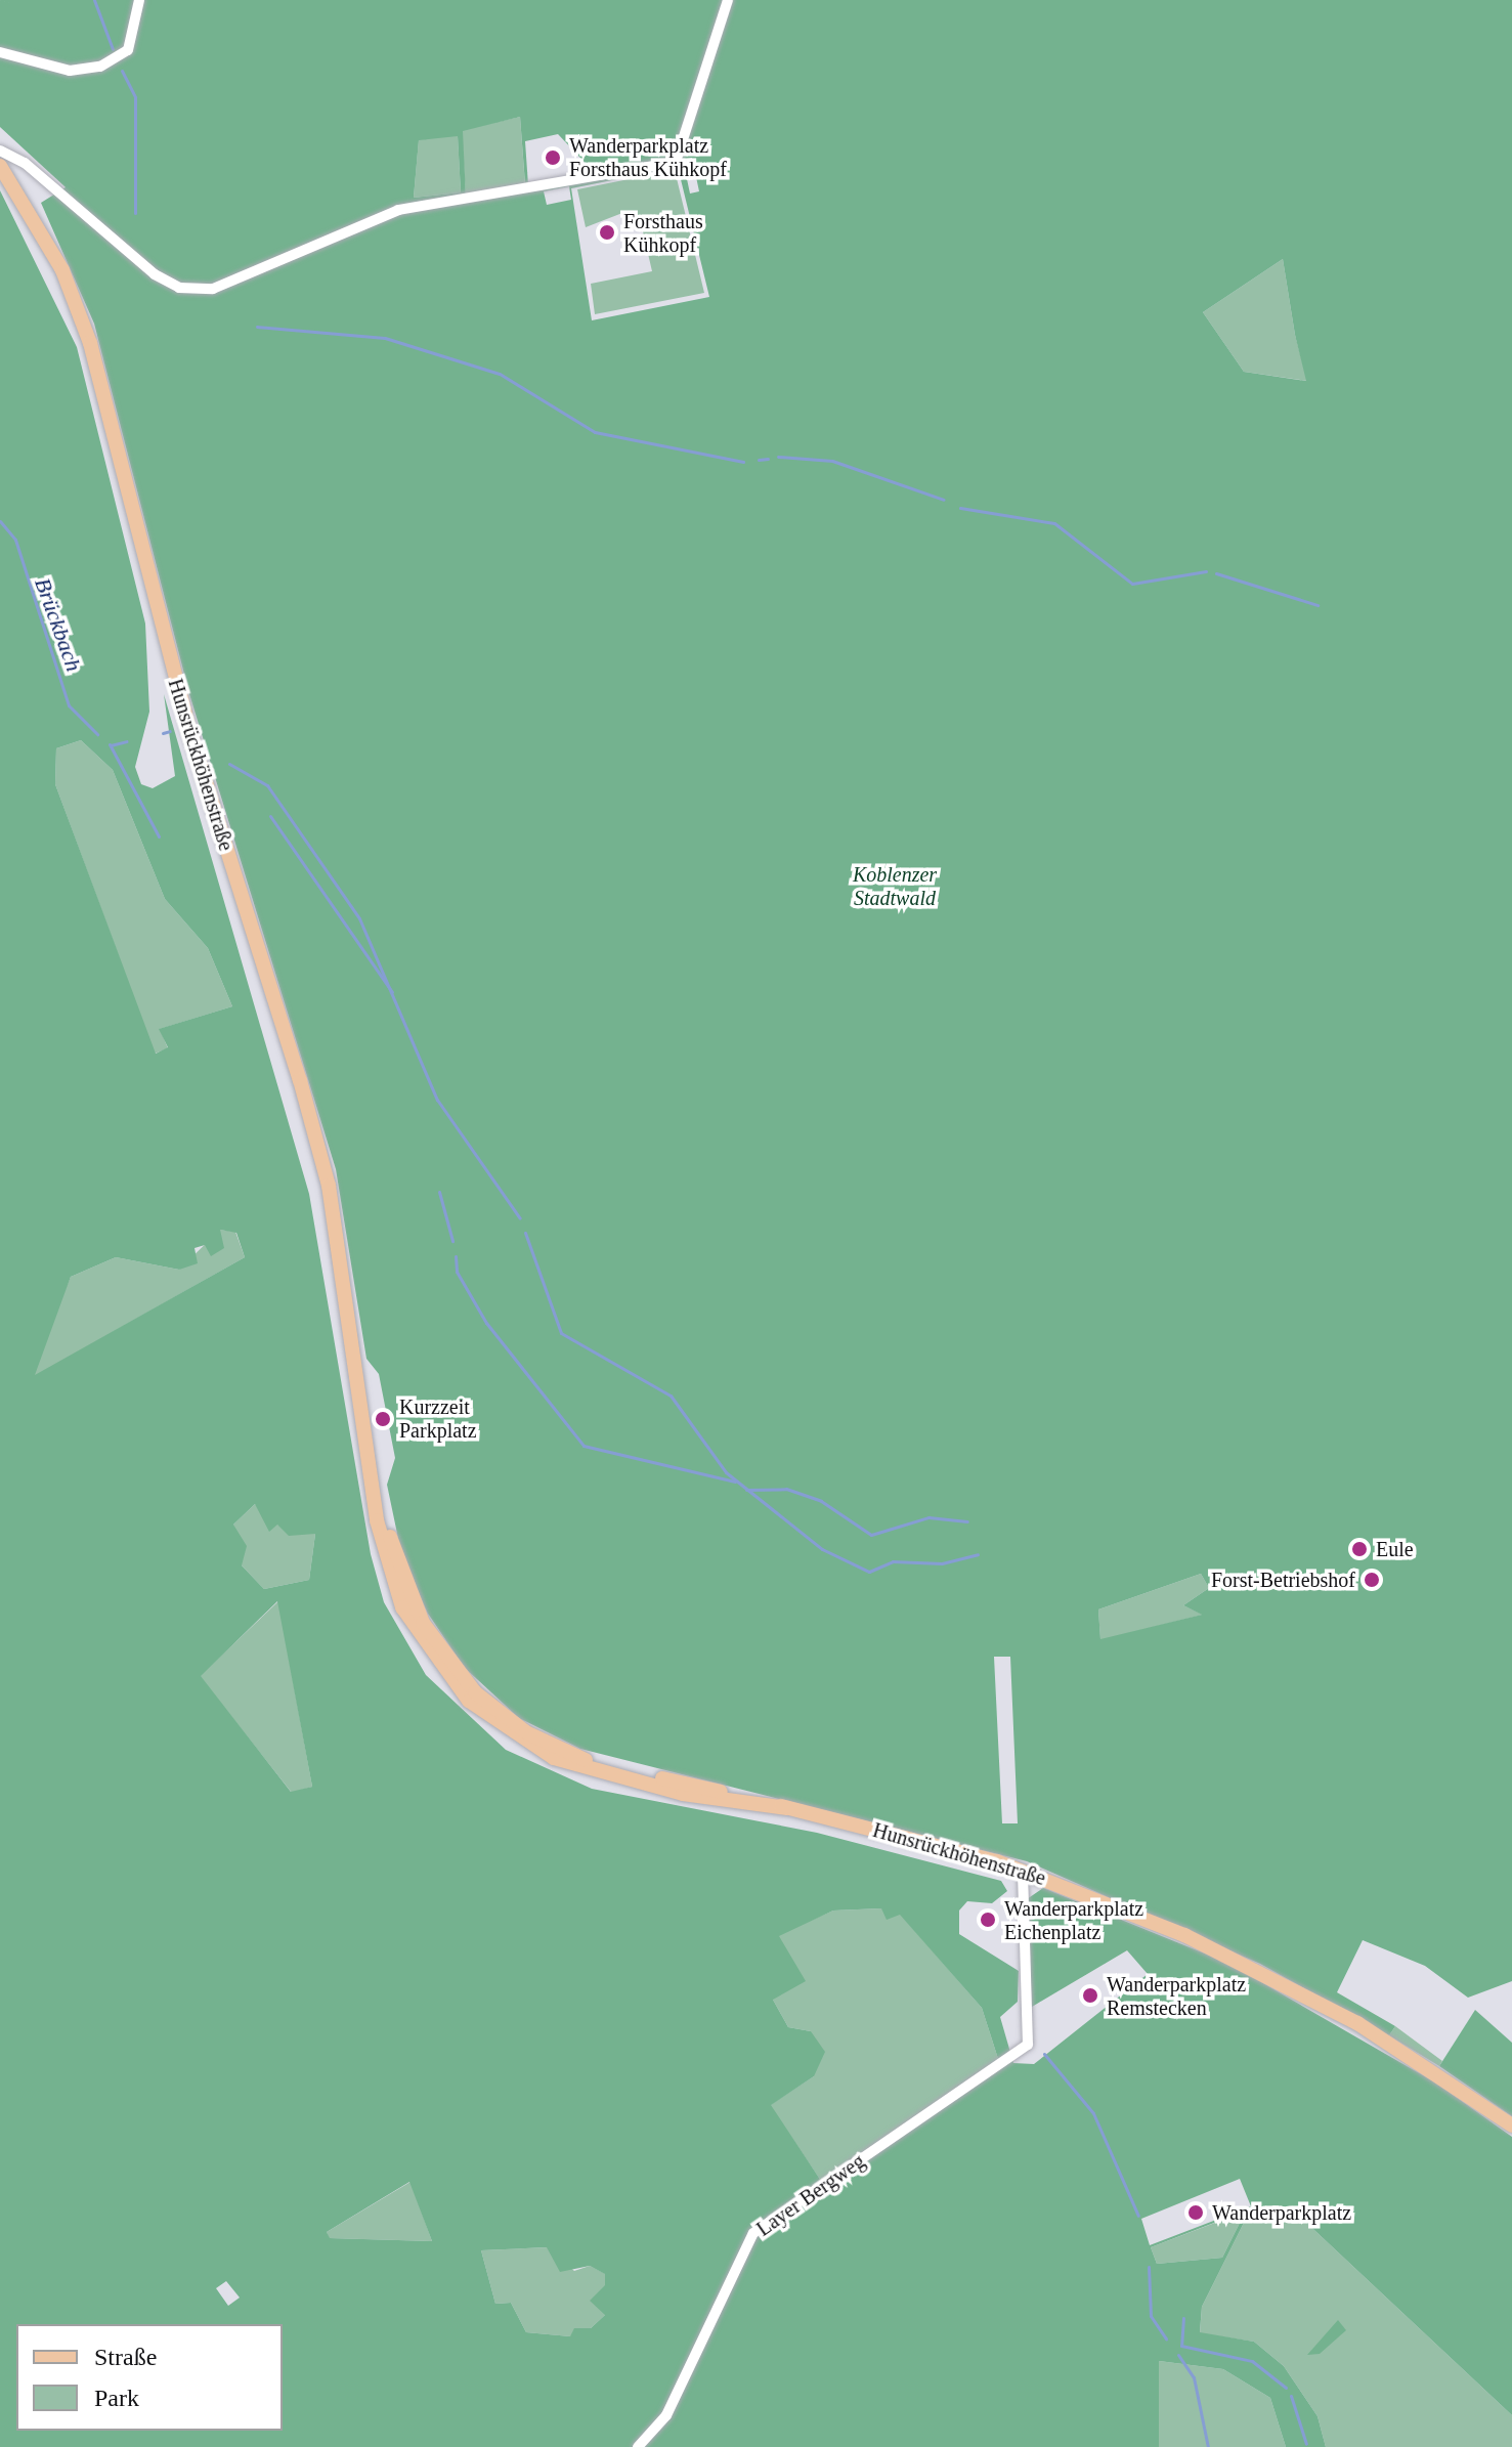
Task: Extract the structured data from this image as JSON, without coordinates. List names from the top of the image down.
{
  "streets": {
    "main road": ["Hunsrückhöhenstraße"],
    "street": ["Layer Bergweg"]
  },
  "crossings": [
    ["Hunsrückhöhenstraße", "Layer Bergweg"]
  ],
  "water": ["Brückbach"],
  "parks": ["Koblenzer Stadtwald"],
  "places": [
    "Wanderparkplatz Forsthaus Kühkopf",
    "Forsthaus Kühkopf",
    "Kurzzeit Parkplatz",
    "Eule",
    "Forst-Betriebshof",
    "Wanderparkplatz Eichenplatz",
    "Wanderparkplatz Remstecken",
    "Wanderparkplatz"
  ],
  "legend": ["Straße", "Park"]
}
